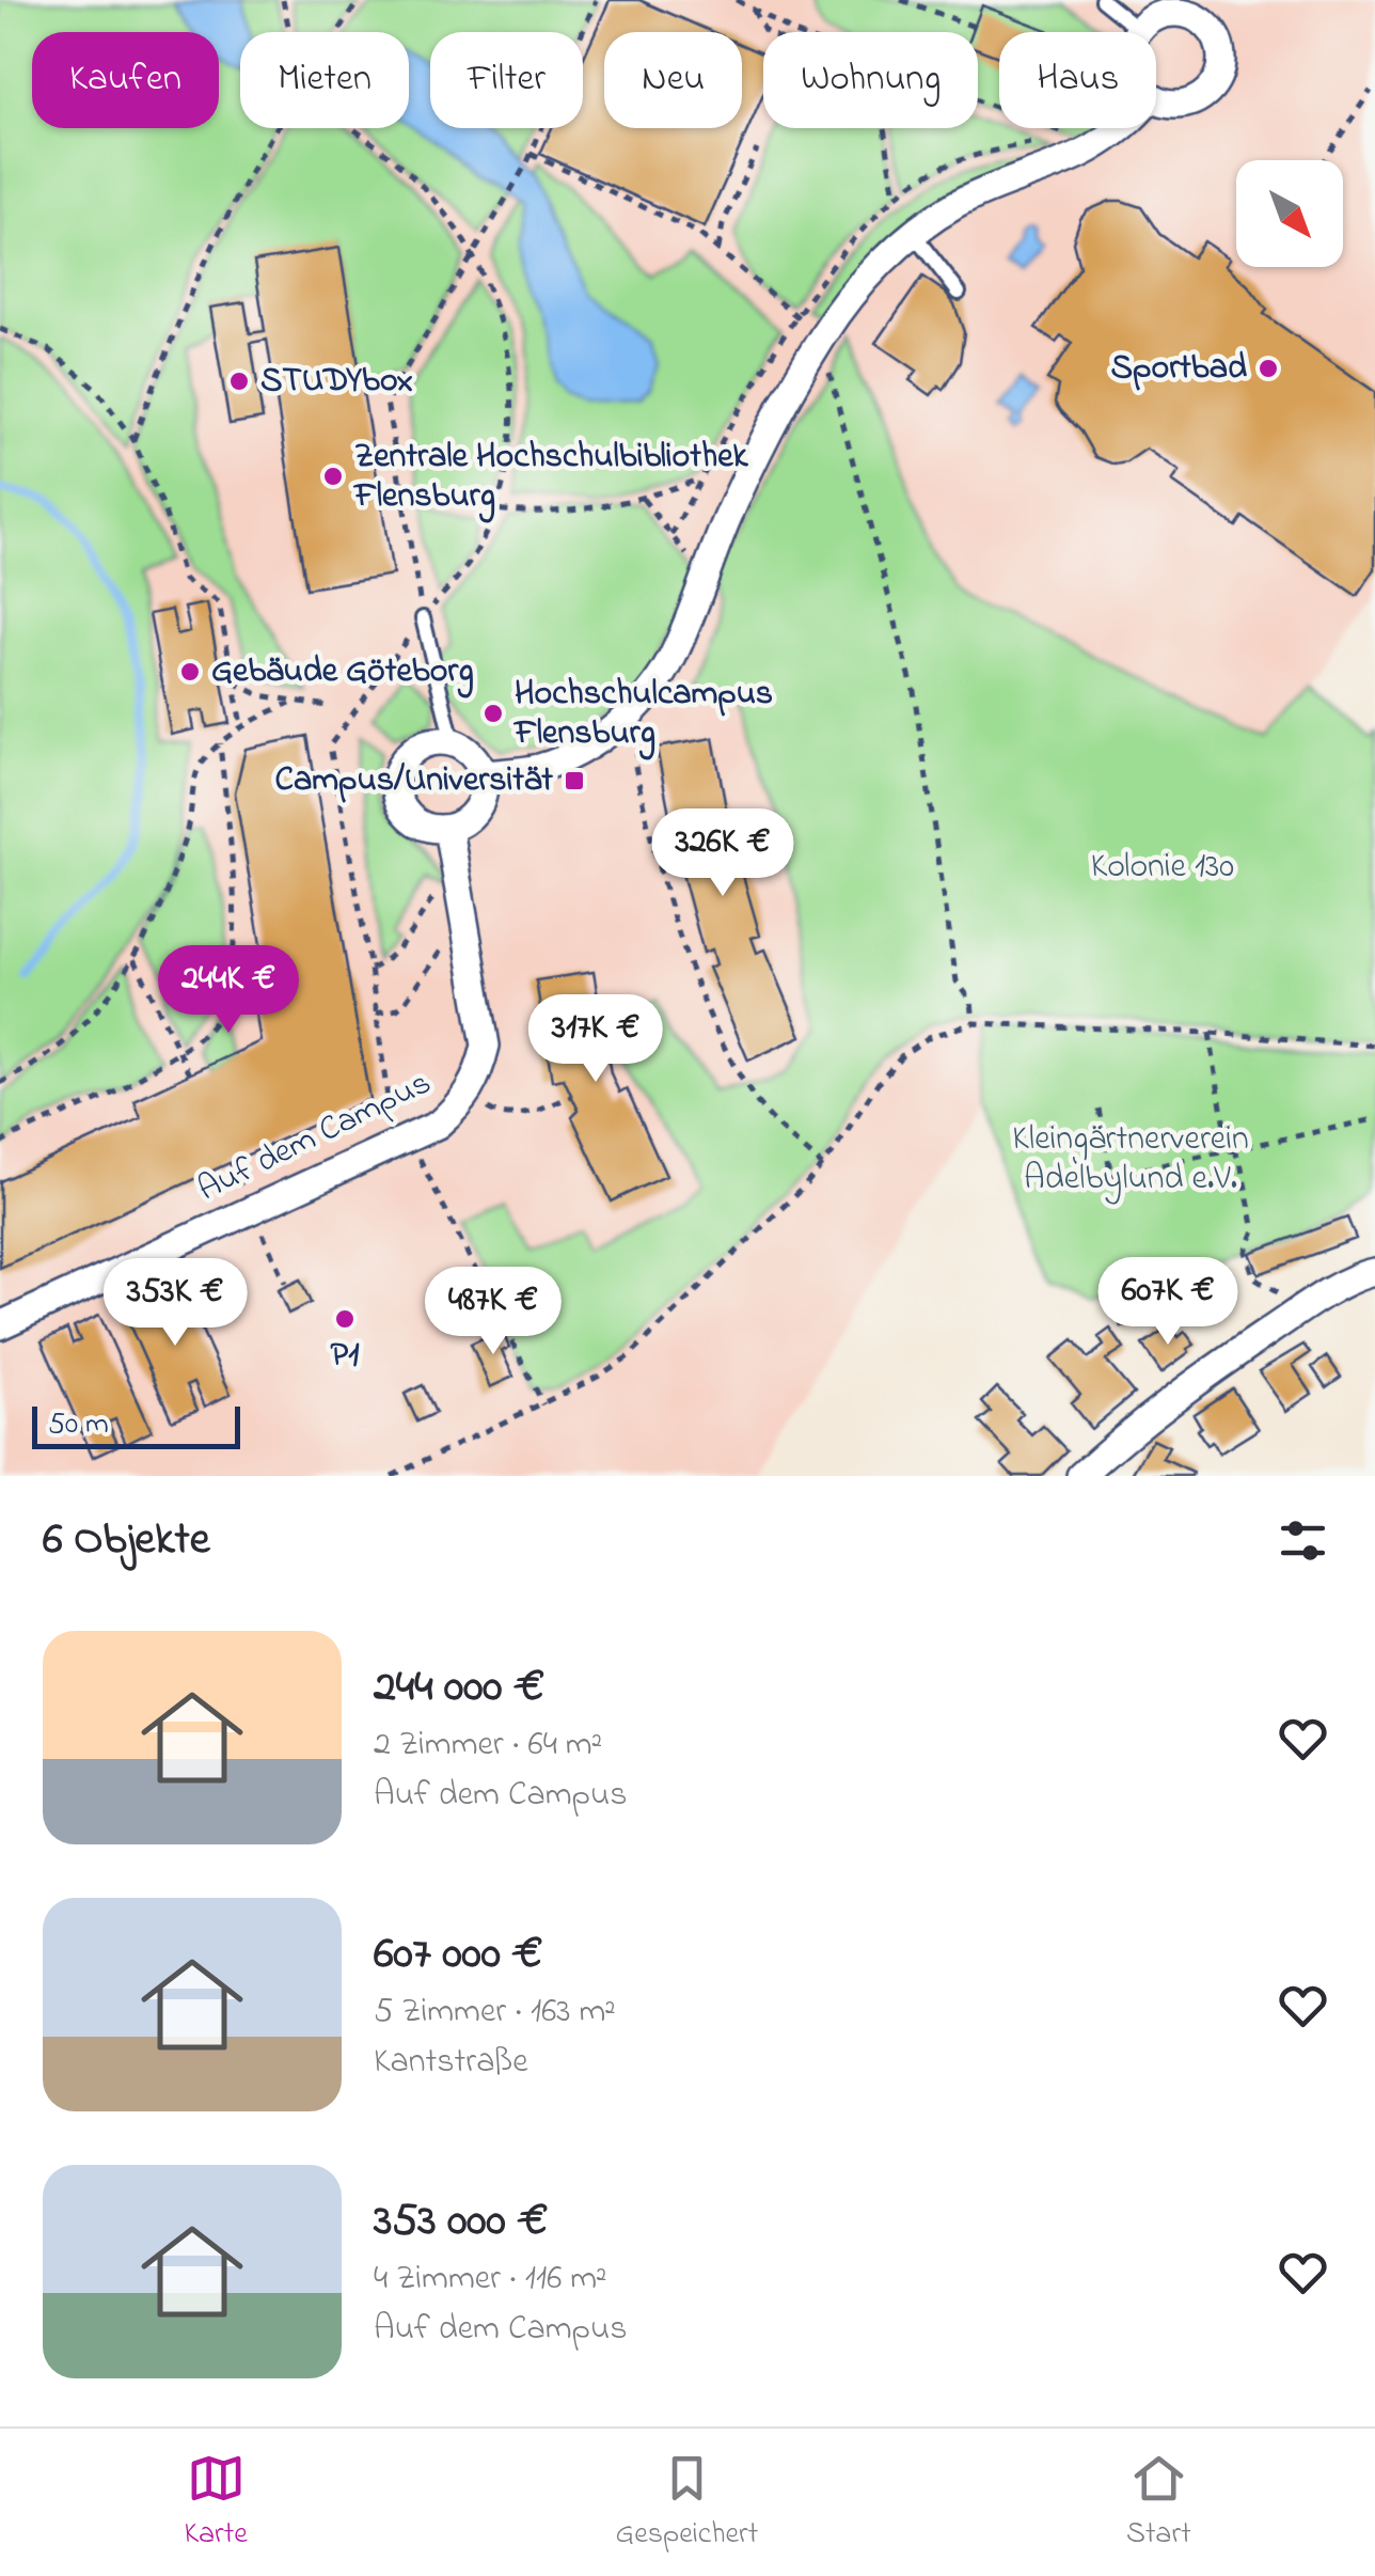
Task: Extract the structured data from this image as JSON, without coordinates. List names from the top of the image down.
{
  "streets": {
    "street": ["Auf dem Campus"]
  },
  "parks": ["Kolonie 130", "Kleingärtnerverein Adelbylund e.V."],
  "places": {
    "other": [
      "Sportbad",
      "STUDYbox",
      "Zentrale Hochschulbibliothek Flensburg",
      "Gebäude Göteborg",
      "Hochschulcampus Flensburg",
      "P1"
    ],
    "transit": ["Campus/Universität"]
  },
  "scale_bar": "50 m",
  "north": "bottom right",
  "page": {
    "chip": [
      "Kaufen",
      "Mieten",
      "Filter",
      "Neu",
      "Wohnung",
      "Haus"
    ],
    "price": [
      "326K €",
      "244K €",
      "317K €",
      "607K €",
      "353K €",
      "487K €"
    ],
    "scale": "50 m",
    "heading": "6 Objekte",
    "list": [
      {
        "name": "244 000 €",
        "note": "2 Zimmer · 64 m² · Auf dem Campus"
      },
      {
        "name": "607 000 €",
        "note": "5 Zimmer · 163 m² · Kantstraße"
      },
      {
        "name": "353 000 €",
        "note": "4 Zimmer · 116 m² · Auf dem Campus"
      }
    ],
    "tabs": ["Karte", "Gespeichert", "Start"]
  }
}
